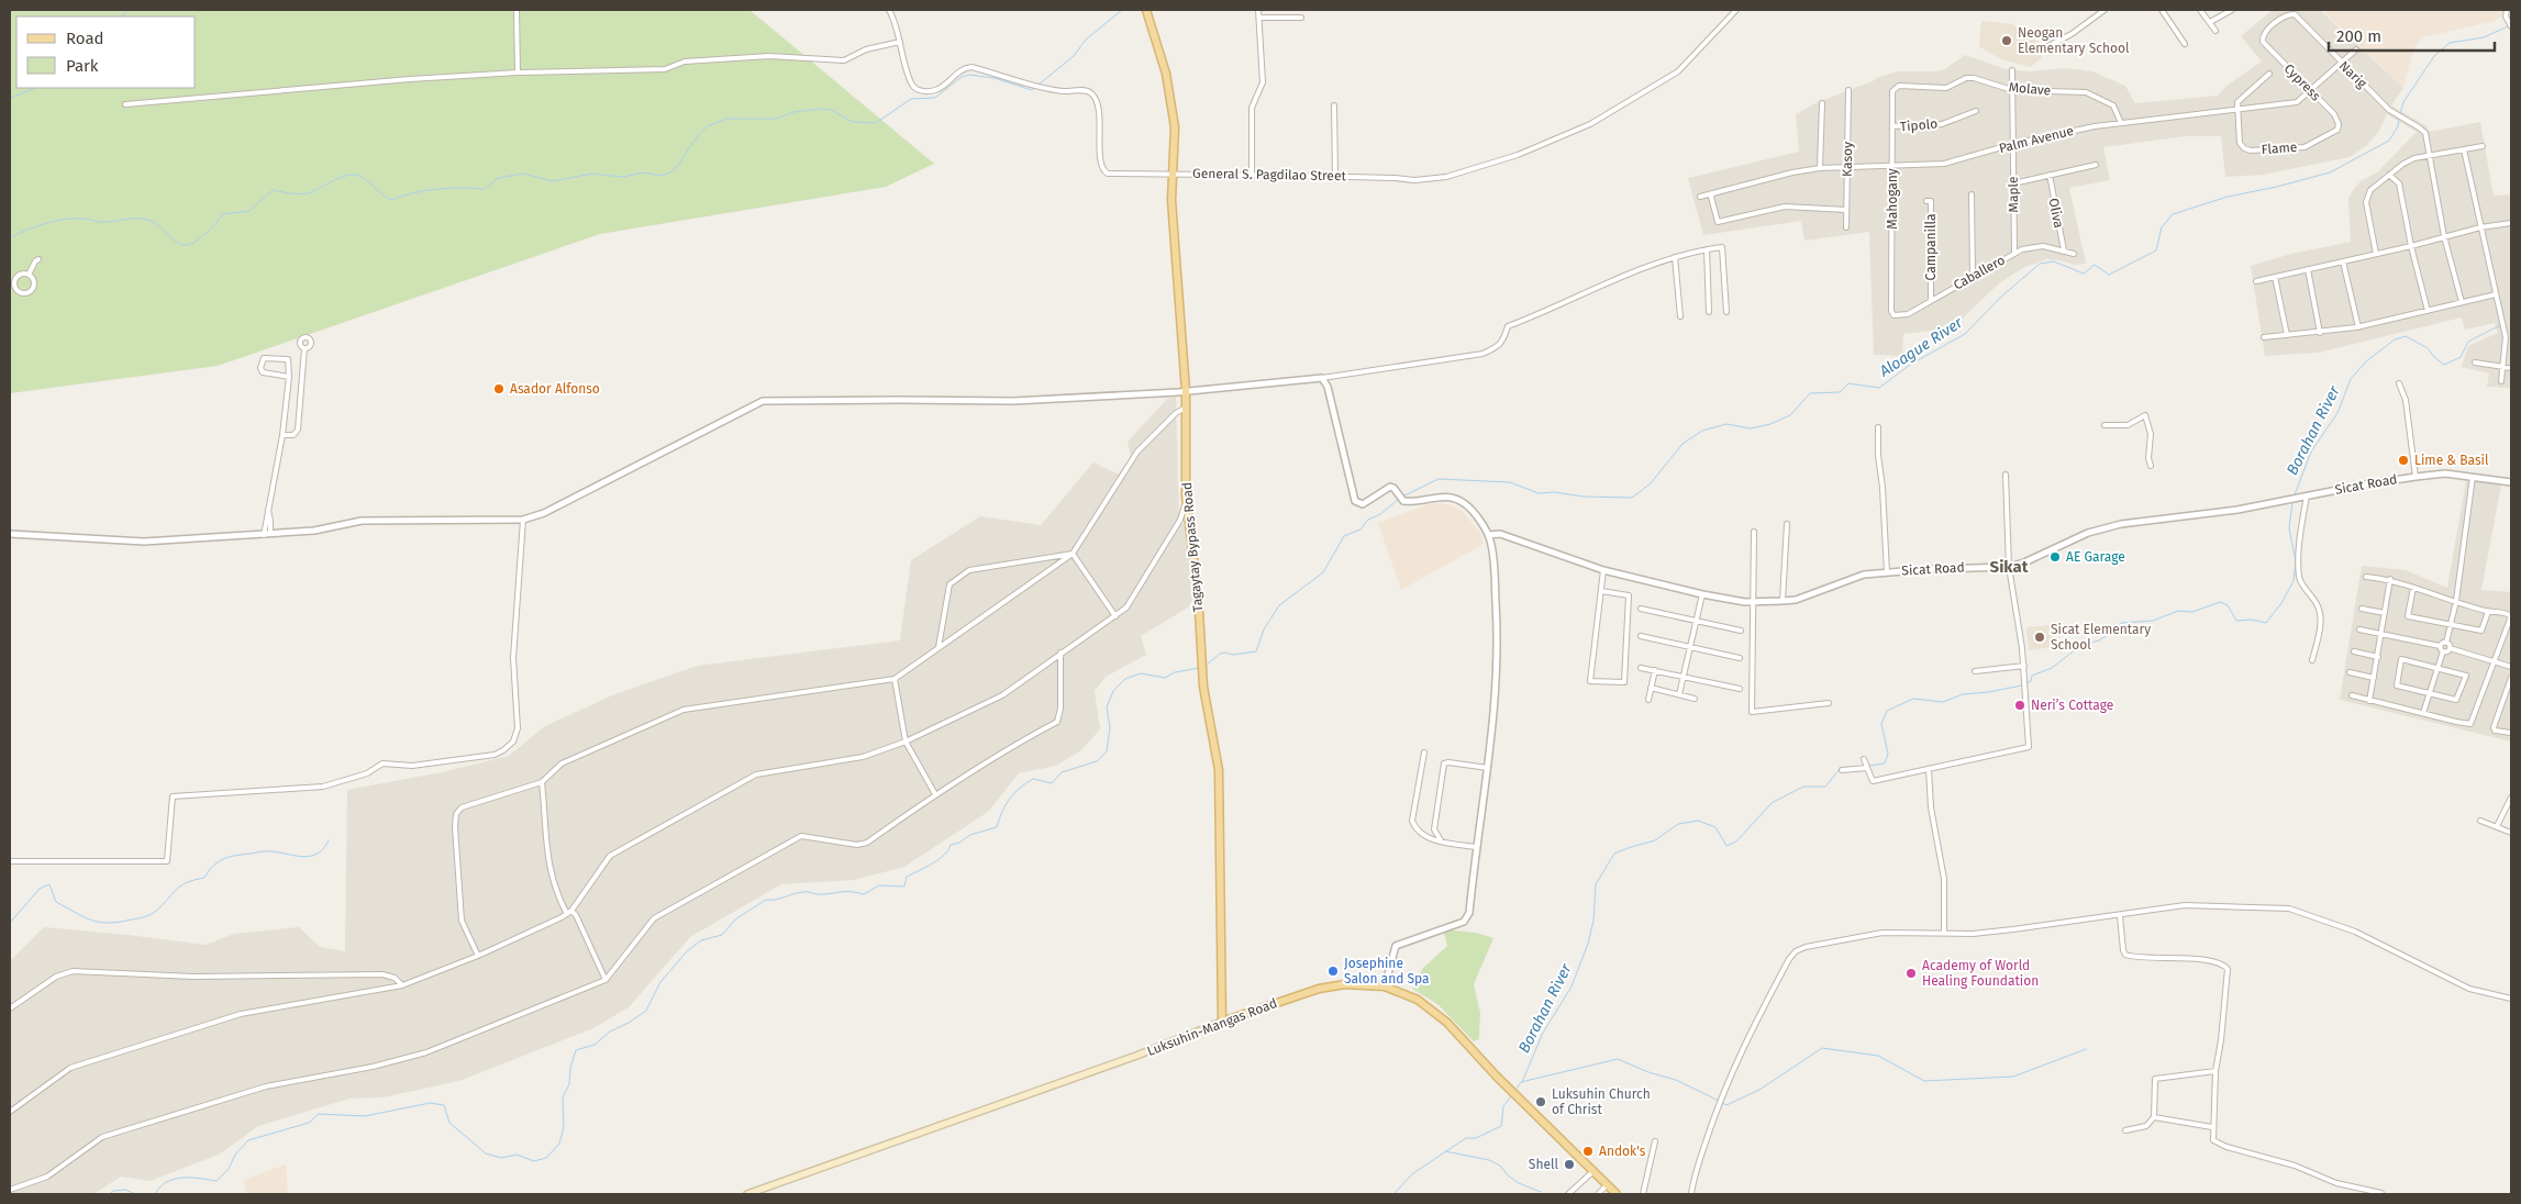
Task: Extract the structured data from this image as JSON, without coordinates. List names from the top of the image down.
{
  "streets": {
    "main road": ["Tagaytay Bypass Road", "Luksuhin-Mangas Road"],
    "street": [
      "Narig",
      "Cypress",
      "Molave",
      "Tipolo",
      "Palm Avenue",
      "Flame",
      "Kasoy",
      "General S. Pagdilao Street",
      "Maple",
      "Mahogany",
      "Oliva",
      "Campanilla",
      "Caballero",
      "Sicat Road"
    ]
  },
  "crossings": [
    ["Narig", "Cypress"],
    ["Narig", "Palm Avenue"],
    ["Cypress", "Palm Avenue"],
    ["Cypress", "Flame"],
    ["Molave", "Palm Avenue"],
    ["Molave", "Maple"],
    ["Molave", "Mahogany"],
    ["Tipolo", "Mahogany"],
    ["Palm Avenue", "Flame"],
    ["Palm Avenue", "Kasoy"],
    ["Palm Avenue", "Maple"],
    ["Palm Avenue", "Mahogany"],
    ["General S. Pagdilao Street", "Tagaytay Bypass Road"],
    ["Maple", "Caballero"],
    ["Mahogany", "Caballero"],
    ["Oliva", "Caballero"],
    ["Campanilla", "Caballero"],
    ["Tagaytay Bypass Road", "Luksuhin-Mangas Road"]
  ],
  "districts": ["Sikat"],
  "water": ["Aloague River", "Borahan River"],
  "places": [
    "Neogan Elementary School",
    "Asador Alfonso",
    "Lime & Basil",
    "AE Garage",
    "Sicat Elementary School",
    "Neri’s Cottage",
    "Josephine Salon and Spa",
    "Academy of World Healing Foundation",
    "Luksuhin Church of Christ",
    "Andok's",
    "Shell"
  ],
  "legend": ["Road", "Park"],
  "scale_bar": "200 m"
}
